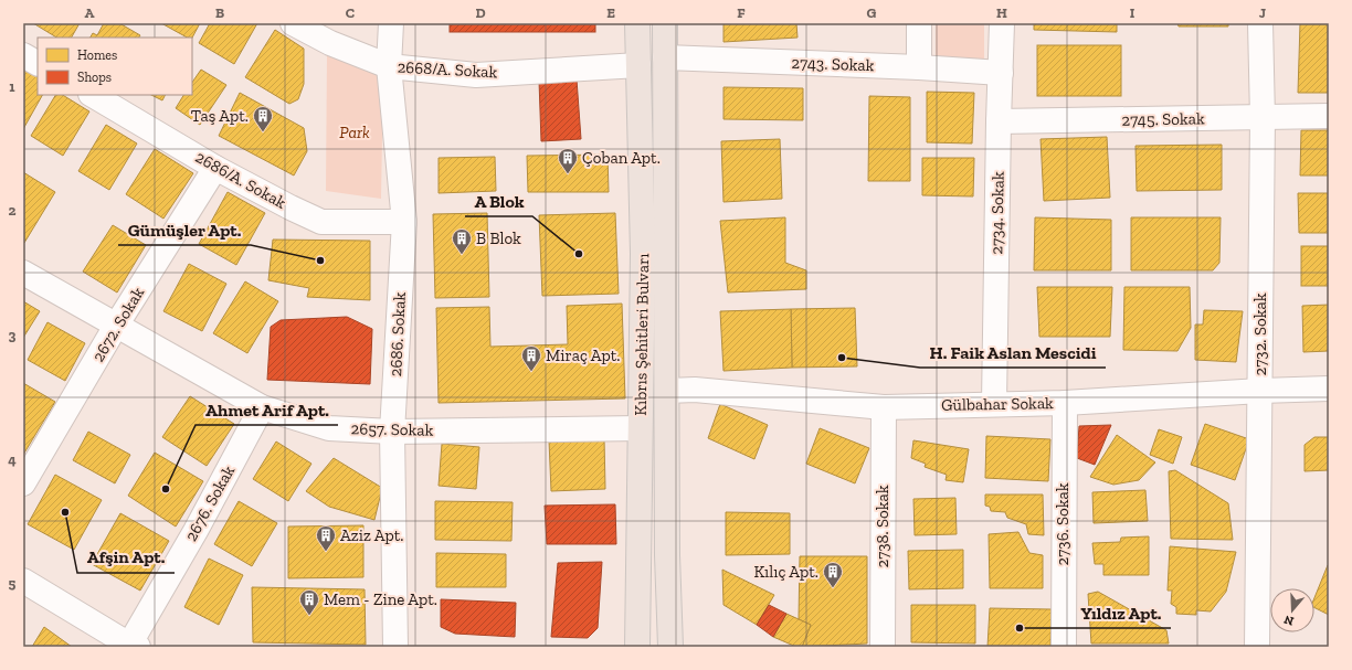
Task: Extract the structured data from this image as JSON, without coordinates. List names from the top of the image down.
{
  "streets": {
    "main road": ["Kıbrıs Şehitleri Bulvarı"],
    "street": [
      "2743. Sokak",
      "2668/A. Sokak",
      "2745. Sokak",
      "2686/A. Sokak",
      "2734. Sokak",
      "2672. Sokak",
      "2686. Sokak",
      "2732. Sokak",
      "Gülbahar Sokak",
      "2657. Sokak",
      "2676. Sokak",
      "2736. Sokak",
      "2738. Sokak"
    ]
  },
  "crossings": [
    ["2743. Sokak", "2734. Sokak"],
    ["2743. Sokak", "Kıbrıs Şehitleri Bulvarı"],
    ["2668/A. Sokak", "2686. Sokak"],
    ["2668/A. Sokak", "Kıbrıs Şehitleri Bulvarı"],
    ["2745. Sokak", "2734. Sokak"],
    ["2745. Sokak", "2732. Sokak"],
    ["2686/A. Sokak", "2672. Sokak"],
    ["2686/A. Sokak", "2686. Sokak"],
    ["2734. Sokak", "Gülbahar Sokak"],
    ["2672. Sokak", "2657. Sokak"],
    ["2686. Sokak", "2657. Sokak"],
    ["Kıbrıs Şehitleri Bulvarı", "Gülbahar Sokak"],
    ["Kıbrıs Şehitleri Bulvarı", "2657. Sokak"],
    ["2732. Sokak", "Gülbahar Sokak"],
    ["Gülbahar Sokak", "2736. Sokak"],
    ["Gülbahar Sokak", "2738. Sokak"],
    ["2657. Sokak", "2676. Sokak"]
  ],
  "parks": ["Park"],
  "places": {
    "building": [
      "Taş Apt.",
      "Çoban Apt.",
      "B Blok",
      "Miraç Apt.",
      "Aziz Apt.",
      "Kılıç Apt.",
      "Mem - Zine Apt."
    ],
    "other": [
      "A Blok",
      "Gümüşler Apt.",
      "H. Faik Aslan Mescidi",
      "Ahmet Arif Apt.",
      "Afşin Apt.",
      "Yıldız Apt."
    ]
  },
  "legend": ["Homes", "Shops"],
  "north": "bottom",
  "grid": {
    "columns": [
      "A",
      "B",
      "C",
      "D",
      "E",
      "F",
      "G",
      "H",
      "I",
      "J"
    ],
    "rows": [
      "1",
      "2",
      "3",
      "4",
      "5"
    ]
  }
}
